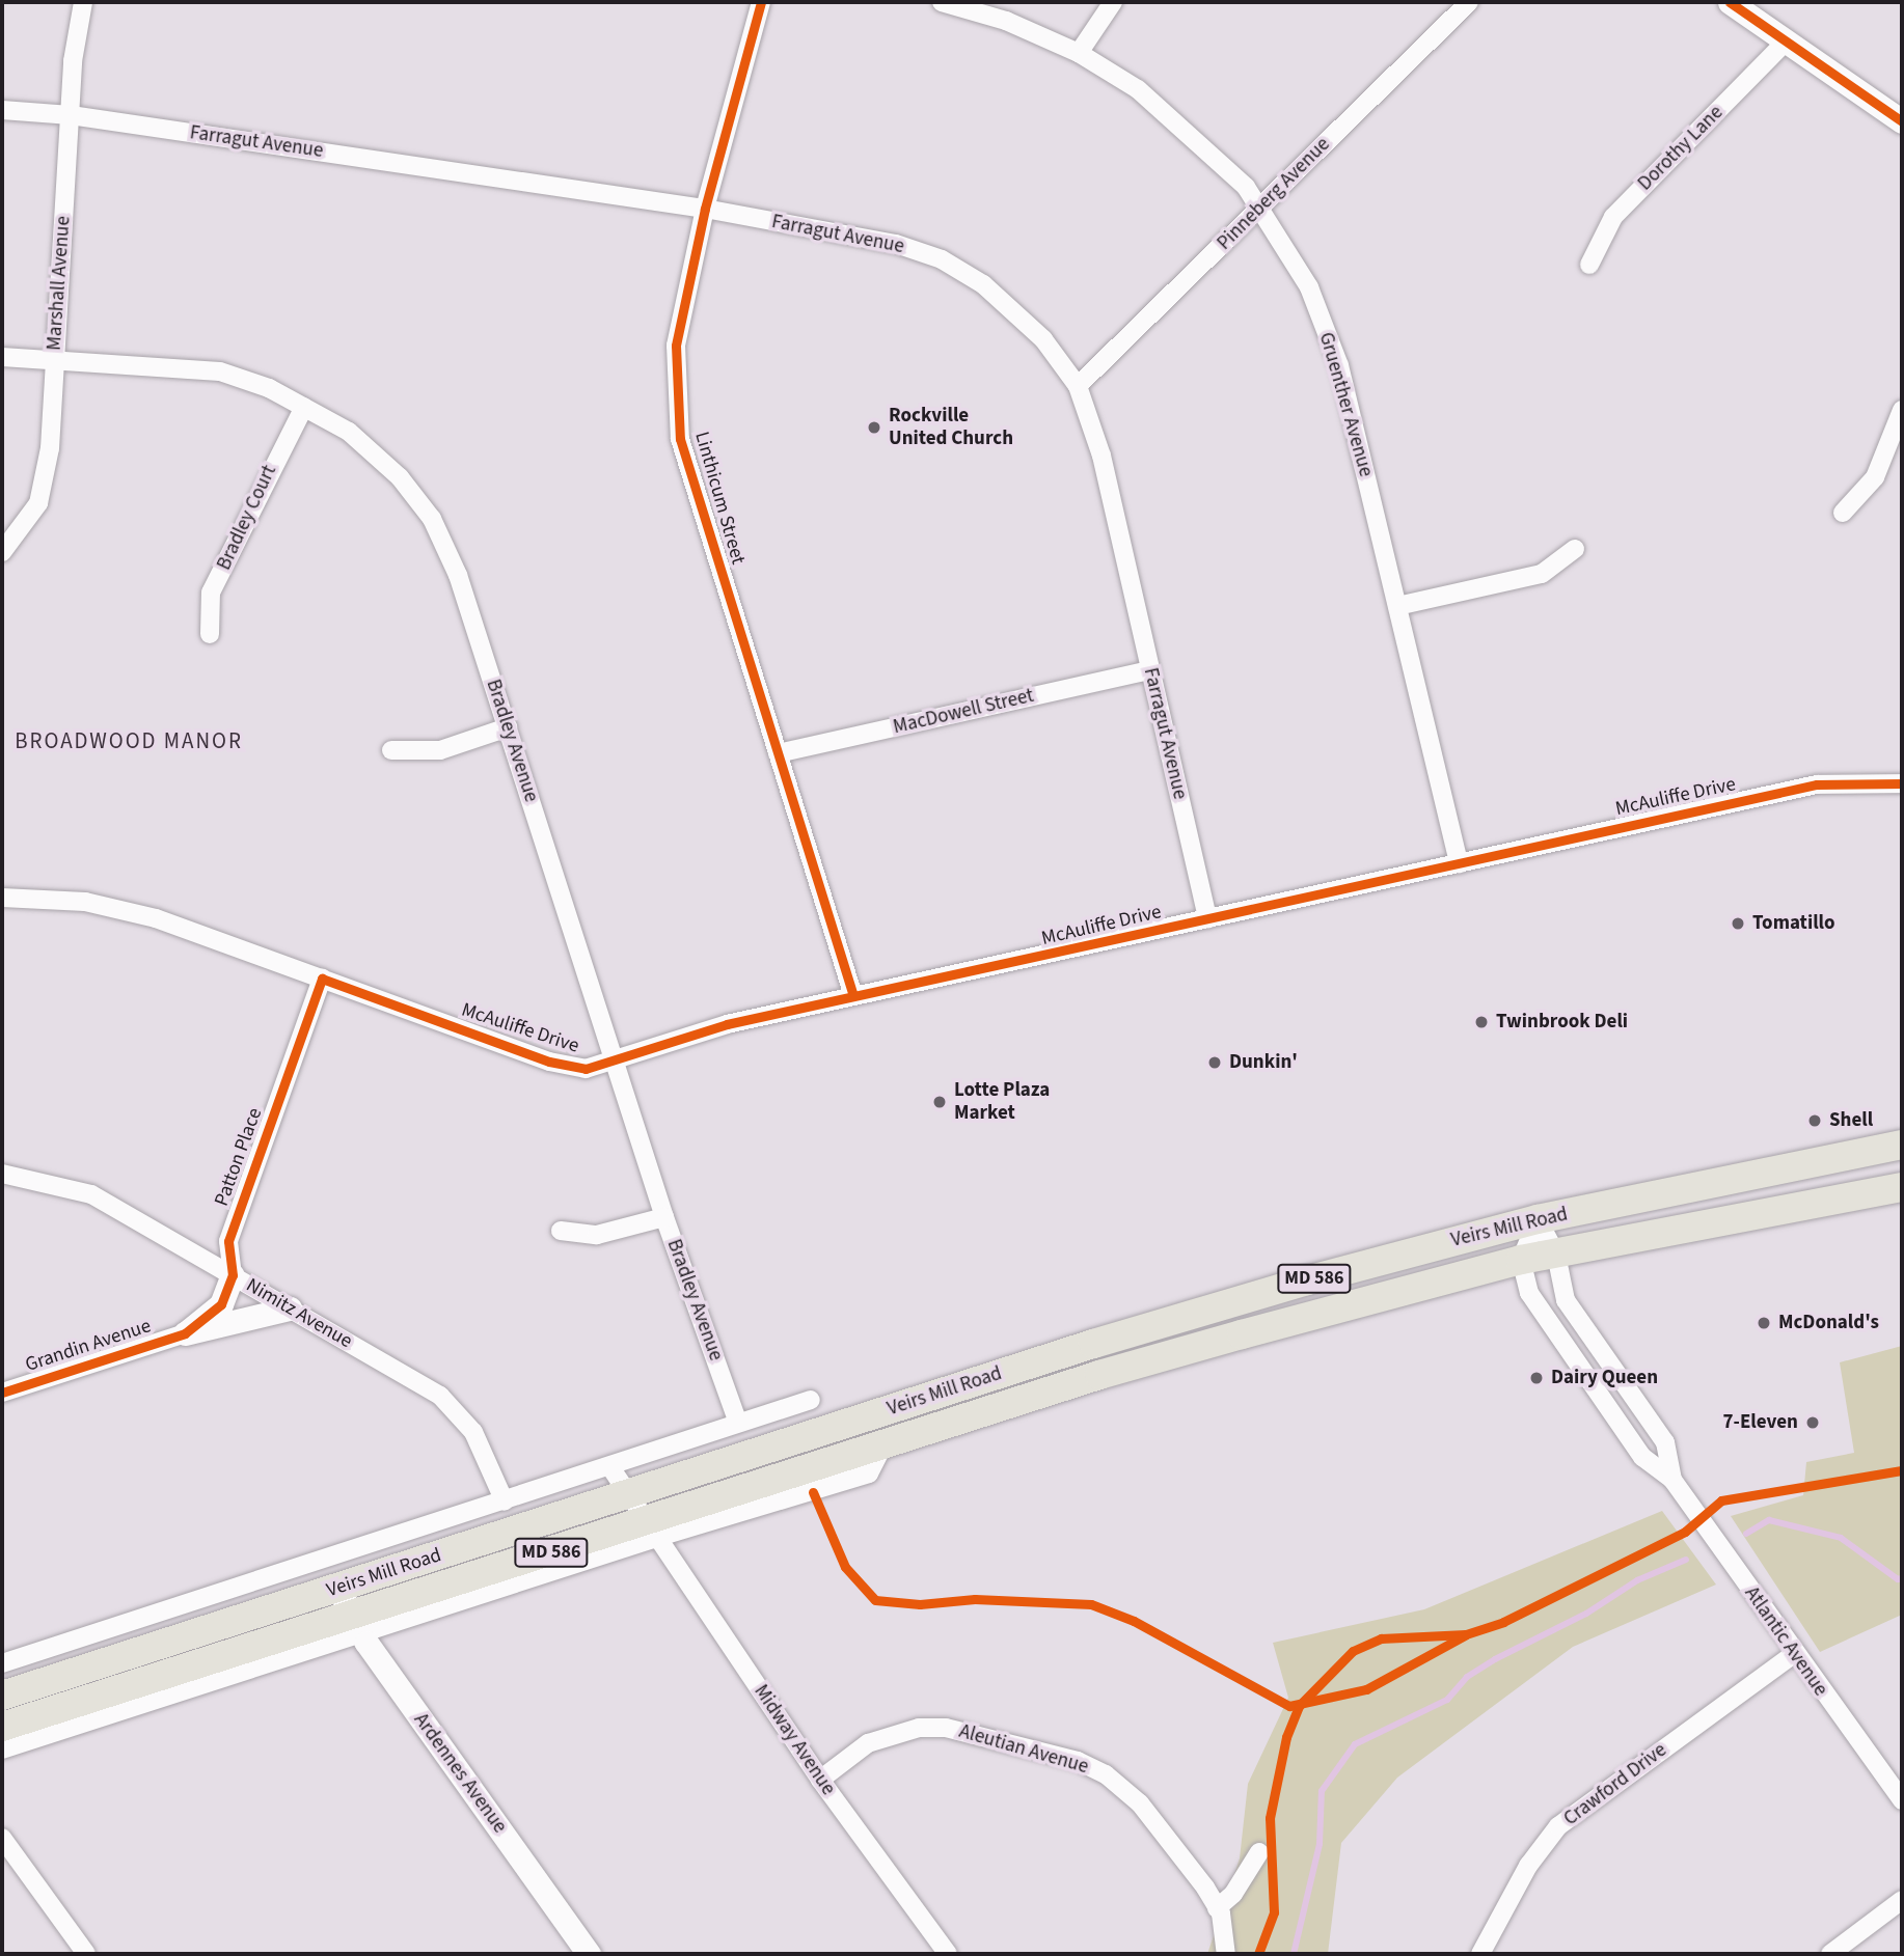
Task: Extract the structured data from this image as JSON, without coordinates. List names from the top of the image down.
{
  "streets": {
    "main road": ["Veirs Mill Road", "MD 586"],
    "street": [
      "Farragut Avenue",
      "Dorothy Lane",
      "Pinneberg Avenue",
      "Marshall Avenue",
      "Gruenther Avenue",
      "Linthicum Street",
      "Bradley Court",
      "MacDowell Street",
      "Bradley Avenue",
      "McAuliffe Drive",
      "Patton Place",
      "Nimitz Avenue",
      "Grandin Avenue",
      "Atlantic Avenue",
      "Midway Avenue",
      "Aleutian Avenue",
      "Ardennes Avenue",
      "Crawford Drive"
    ]
  },
  "crossings": [
    ["Farragut Avenue", "Pinneberg Avenue"],
    ["Farragut Avenue", "Marshall Avenue"],
    ["Farragut Avenue", "Linthicum Street"],
    ["Farragut Avenue", "MacDowell Street"],
    ["Farragut Avenue", "McAuliffe Drive"],
    ["Pinneberg Avenue", "Gruenther Avenue"],
    ["Marshall Avenue", "Bradley Avenue"],
    ["Gruenther Avenue", "McAuliffe Drive"],
    ["Linthicum Street", "MacDowell Street"],
    ["Linthicum Street", "McAuliffe Drive"],
    ["Bradley Court", "Bradley Avenue"],
    ["Bradley Avenue", "McAuliffe Drive"],
    ["Bradley Avenue", "Veirs Mill Road"],
    ["McAuliffe Drive", "Patton Place"],
    ["Patton Place", "Nimitz Avenue"],
    ["Veirs Mill Road", "Nimitz Avenue"],
    ["Veirs Mill Road", "Atlantic Avenue"],
    ["Veirs Mill Road", "Midway Avenue"],
    ["Veirs Mill Road", "Ardennes Avenue"],
    ["Atlantic Avenue", "Crawford Drive"],
    ["Midway Avenue", "Aleutian Avenue"]
  ],
  "districts": ["BROADWOOD MANOR"],
  "places": [
    "Rockville United Church",
    "Tomatillo",
    "Twinbrook Deli",
    "Dunkin'",
    "Lotte Plaza Market",
    "Shell",
    "McDonald's",
    "Dairy Queen",
    "7-Eleven"
  ]
}
